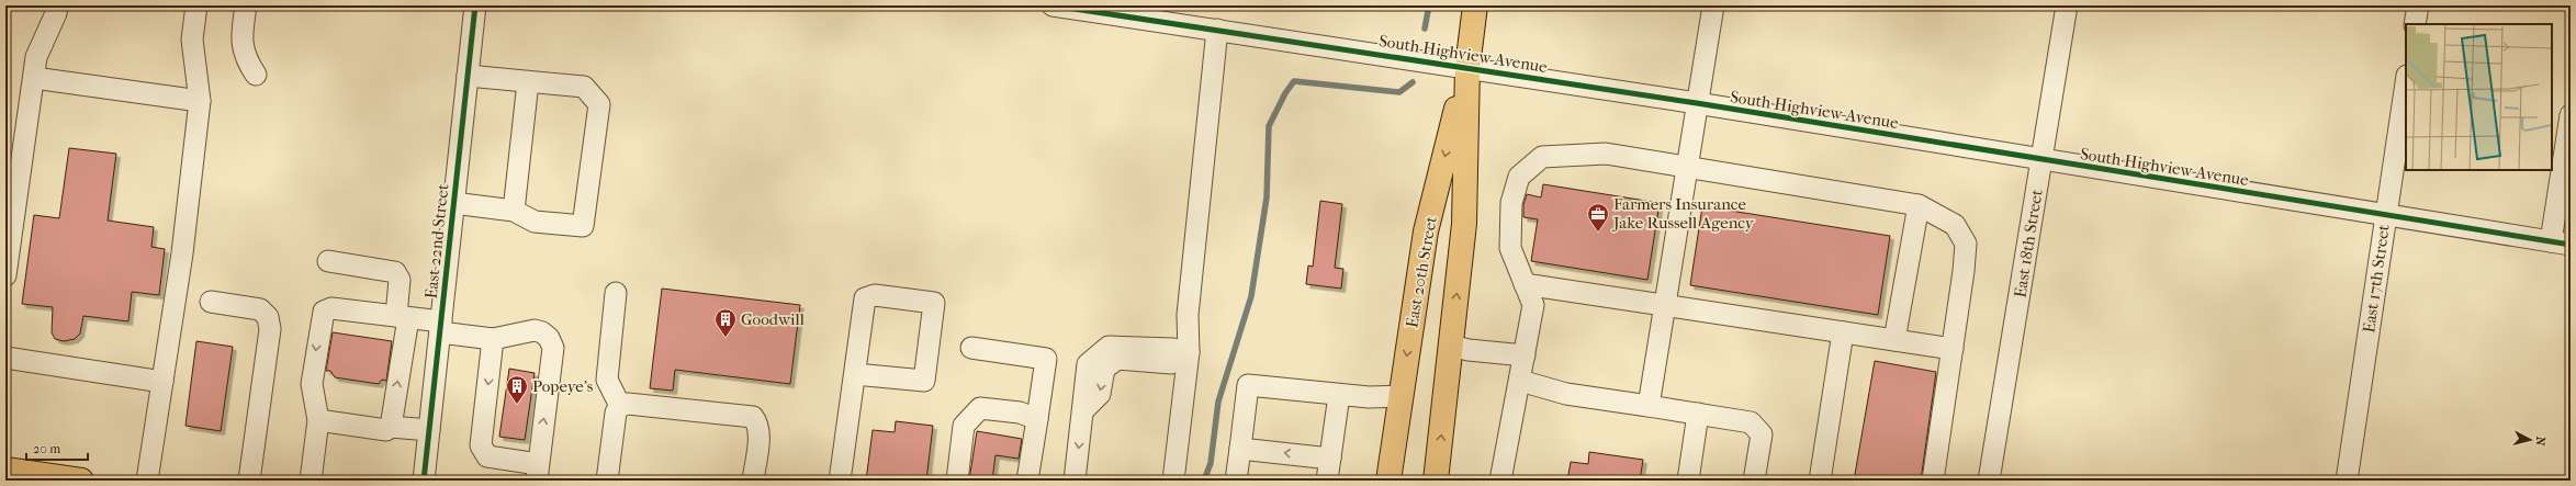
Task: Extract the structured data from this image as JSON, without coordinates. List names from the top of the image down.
{
  "streets": {
    "main road": ["East 20th Street"],
    "street": [
      "South Highview Avenue",
      "East 22nd Street",
      "East 18th Street",
      "East 17th Street"
    ]
  },
  "crossings": [
    ["South Highview Avenue", "East 18th Street"],
    ["South Highview Avenue", "East 20th Street"],
    ["South Highview Avenue", "East 17th Street"]
  ],
  "places": {
    "office": ["Farmers Insurance Jake Russell Agency"],
    "building": ["Goodwill", "Popeye's"]
  },
  "scale_bar": "20 m",
  "north": "right"
}
